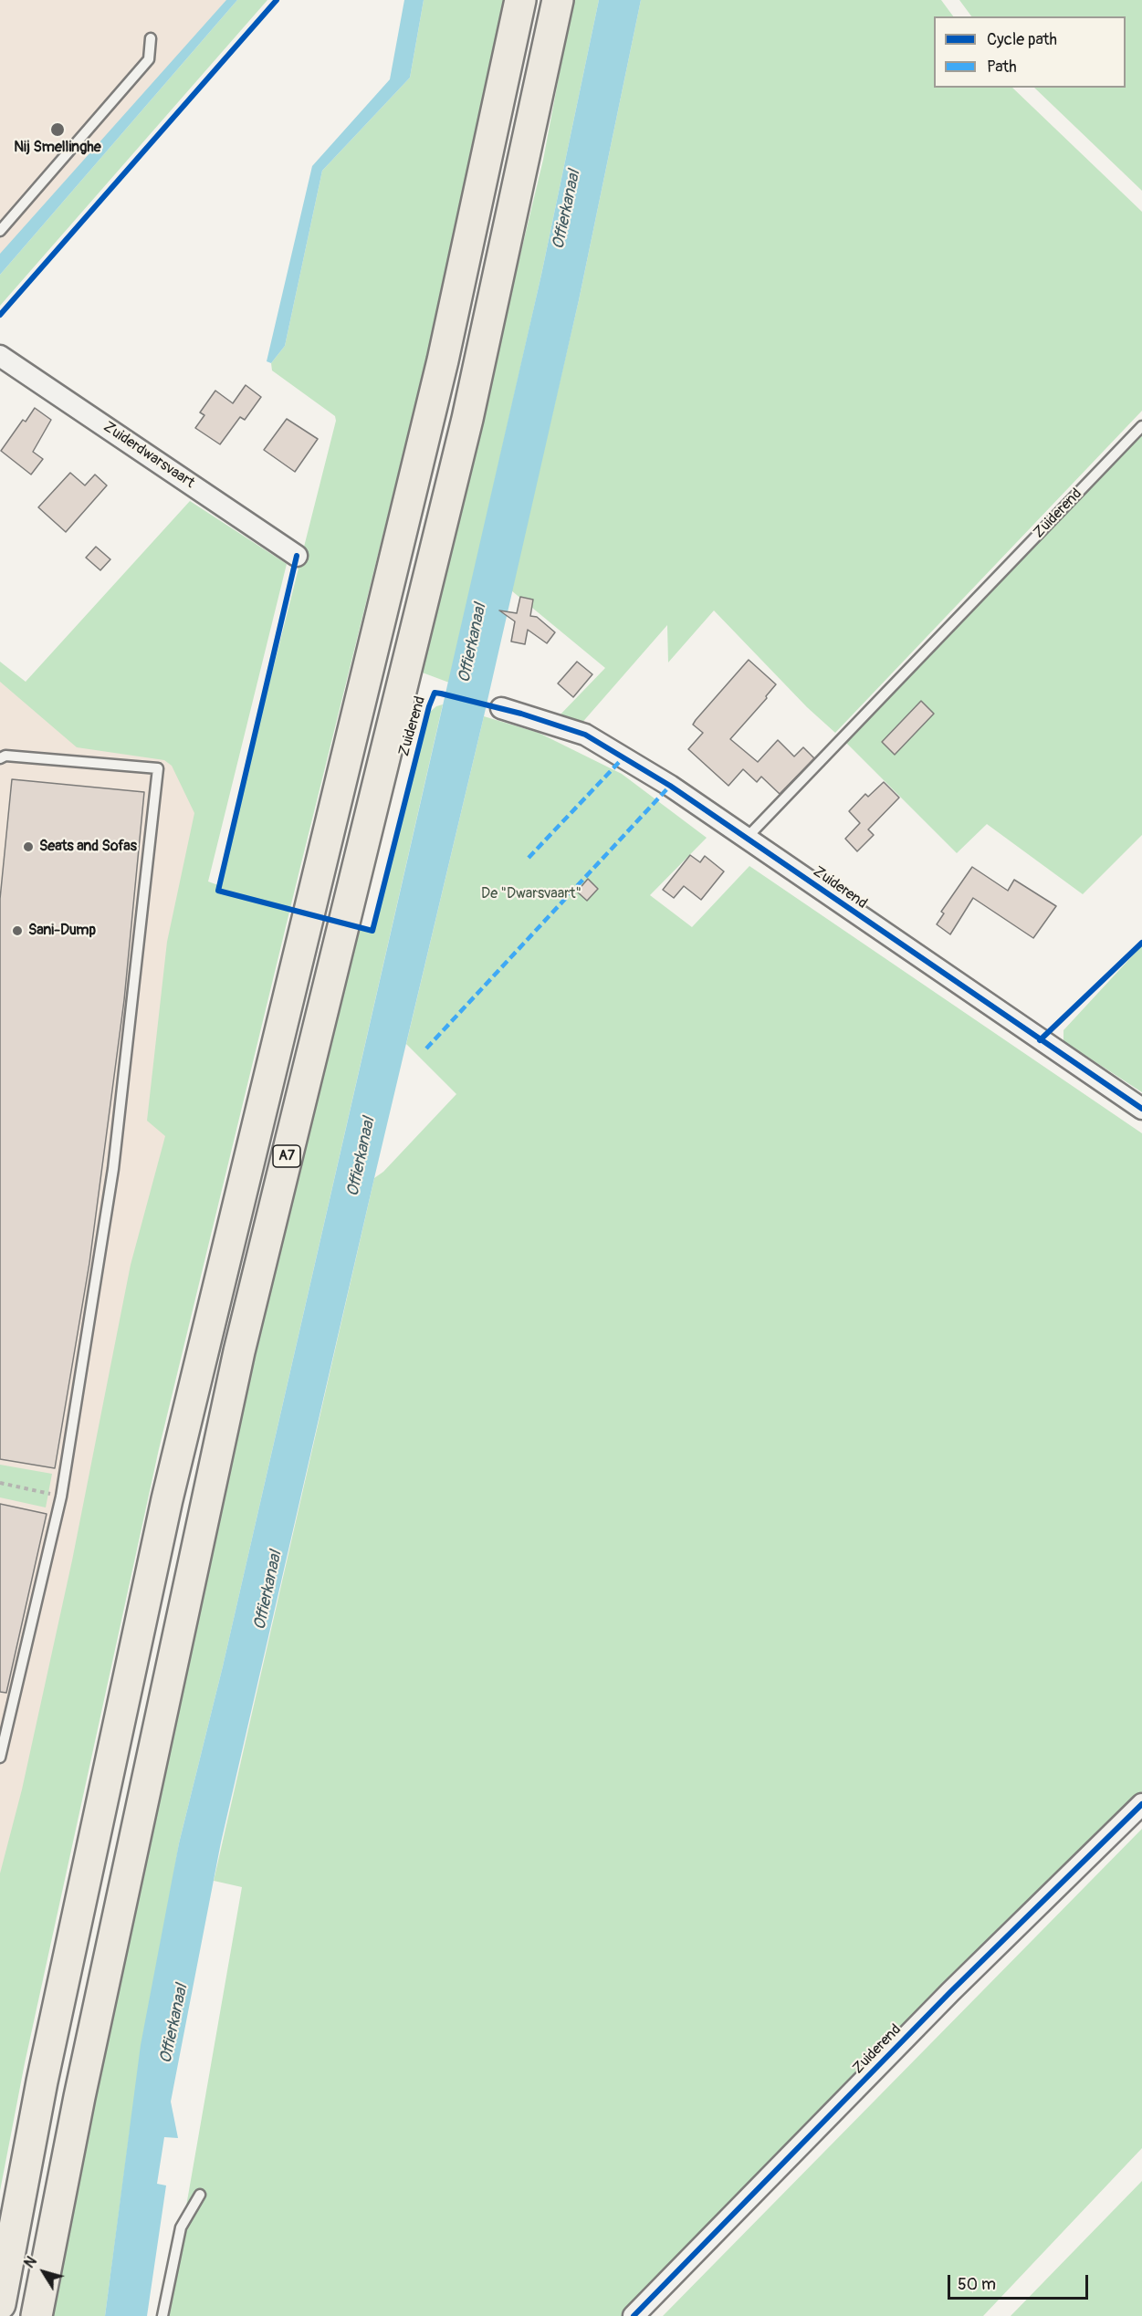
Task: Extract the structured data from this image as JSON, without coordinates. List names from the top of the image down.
{
  "streets": {
    "highway": ["A7"],
    "street": ["Zuiderdwarsvaart", "Zuiderend"]
  },
  "water": ["Offierkanaal"],
  "parks": ["De \"Dwarsvaart\""],
  "places": ["Nij Smellinghe", "Seats and Sofas", "Sani-Dump"],
  "legend": ["Cycle path", "Path"],
  "scale_bar": "50 m",
  "north": "top left"
}
